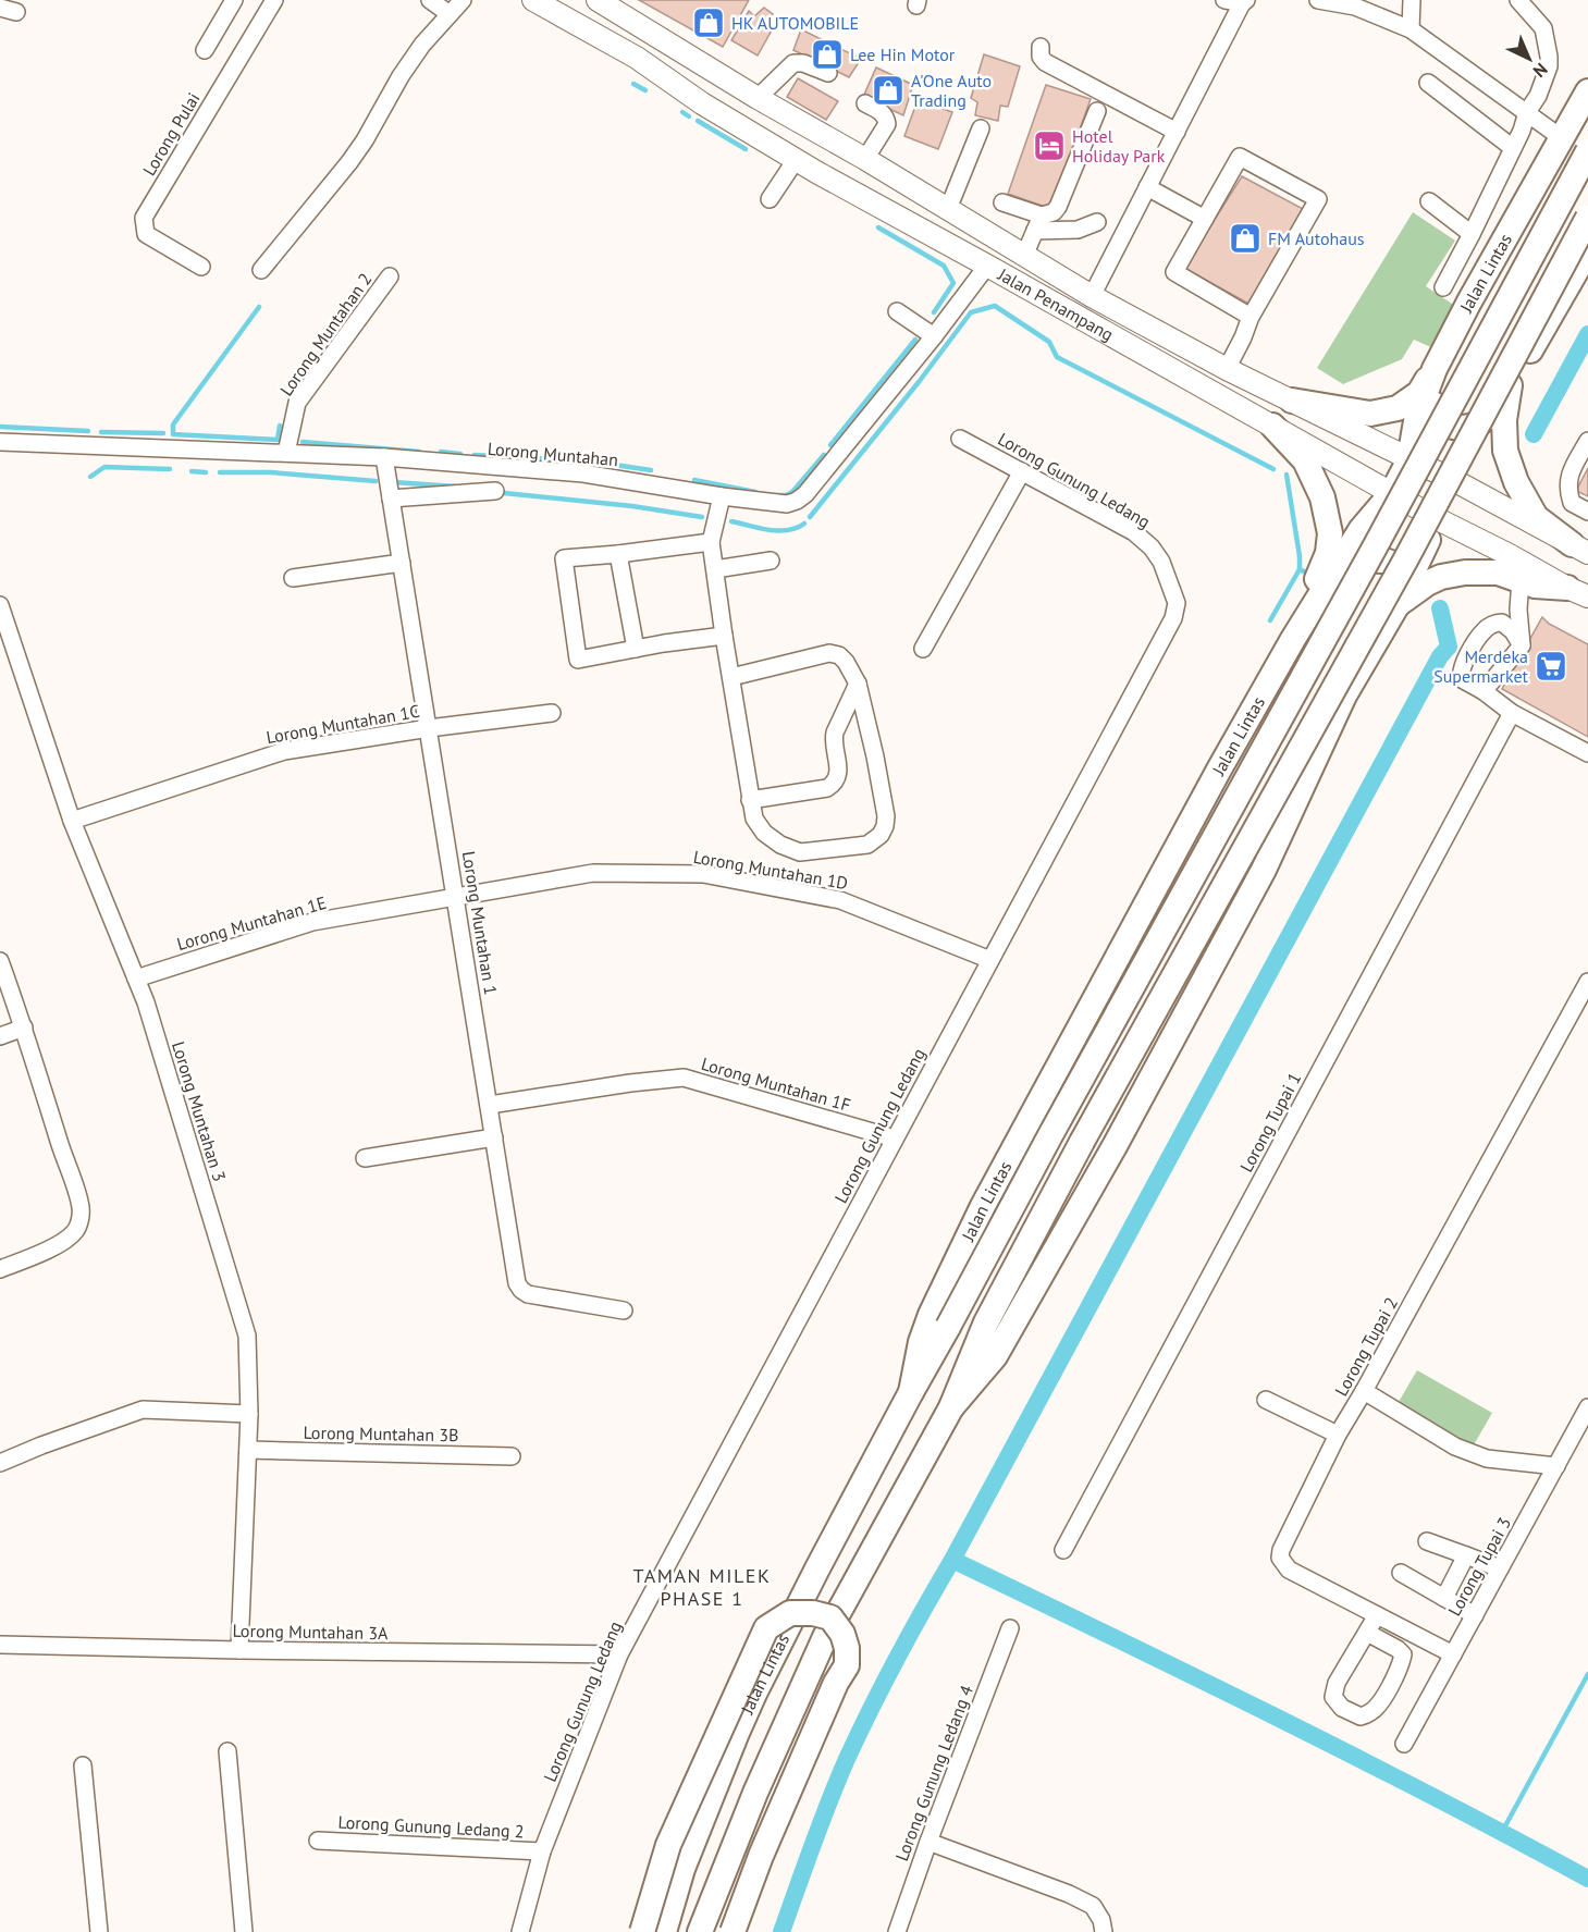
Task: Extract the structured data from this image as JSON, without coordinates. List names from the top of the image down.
{
  "streets": {
    "highway": ["Jalan Lintas"],
    "main road": ["Jalan Penampang"],
    "street": [
      "Lorong Pulai",
      "Lorong Muntahan 2",
      "Lorong Muntahan",
      "Lorong Gunung Ledang",
      "Lorong Muntahan 1C",
      "Lorong Muntahan 1D",
      "Lorong Muntahan 1E",
      "Lorong Muntahan 1",
      "Lorong Muntahan 1F",
      "Lorong Muntahan 3",
      "Lorong Tupai 1",
      "Lorong Tupai 2",
      "Lorong Muntahan 3B",
      "Lorong Tupai 3",
      "Lorong Muntahan 3A",
      "Lorong Gunung Ledang 4",
      "Lorong Gunung Ledang 2"
    ]
  },
  "crossings": [
    ["Jalan Lintas", "Jalan Penampang"],
    ["Jalan Penampang", "Lorong Muntahan"],
    ["Lorong Muntahan 2", "Lorong Muntahan"],
    ["Lorong Muntahan", "Lorong Muntahan 1"],
    ["Lorong Gunung Ledang", "Lorong Muntahan 1D"],
    ["Lorong Gunung Ledang", "Lorong Muntahan 1F"],
    ["Lorong Gunung Ledang", "Lorong Muntahan 3A"],
    ["Lorong Gunung Ledang", "Lorong Gunung Ledang 2"],
    ["Lorong Muntahan 1C", "Lorong Muntahan 1"],
    ["Lorong Muntahan 1C", "Lorong Muntahan 3"],
    ["Lorong Muntahan 1D", "Lorong Muntahan 1E"],
    ["Lorong Muntahan 1D", "Lorong Muntahan 1"],
    ["Lorong Muntahan 1E", "Lorong Muntahan 1"],
    ["Lorong Muntahan 1E", "Lorong Muntahan 3"],
    ["Lorong Muntahan 1", "Lorong Muntahan 1F"],
    ["Lorong Muntahan 3", "Lorong Muntahan 3B"],
    ["Lorong Muntahan 3", "Lorong Muntahan 3A"],
    ["Lorong Tupai 2", "Lorong Tupai 3"]
  ],
  "districts": ["TAMAN MILEK PHASE 1"],
  "places": {
    "shop": [
      "HK AUTOMOBILE",
      "Lee Hin Motor",
      "A'One Auto Trading",
      "FM Autohaus"
    ],
    "hotel": ["Hotel Holiday Park"],
    "supermarket": ["Merdeka Supermarket"]
  },
  "north": "bottom right"
}
